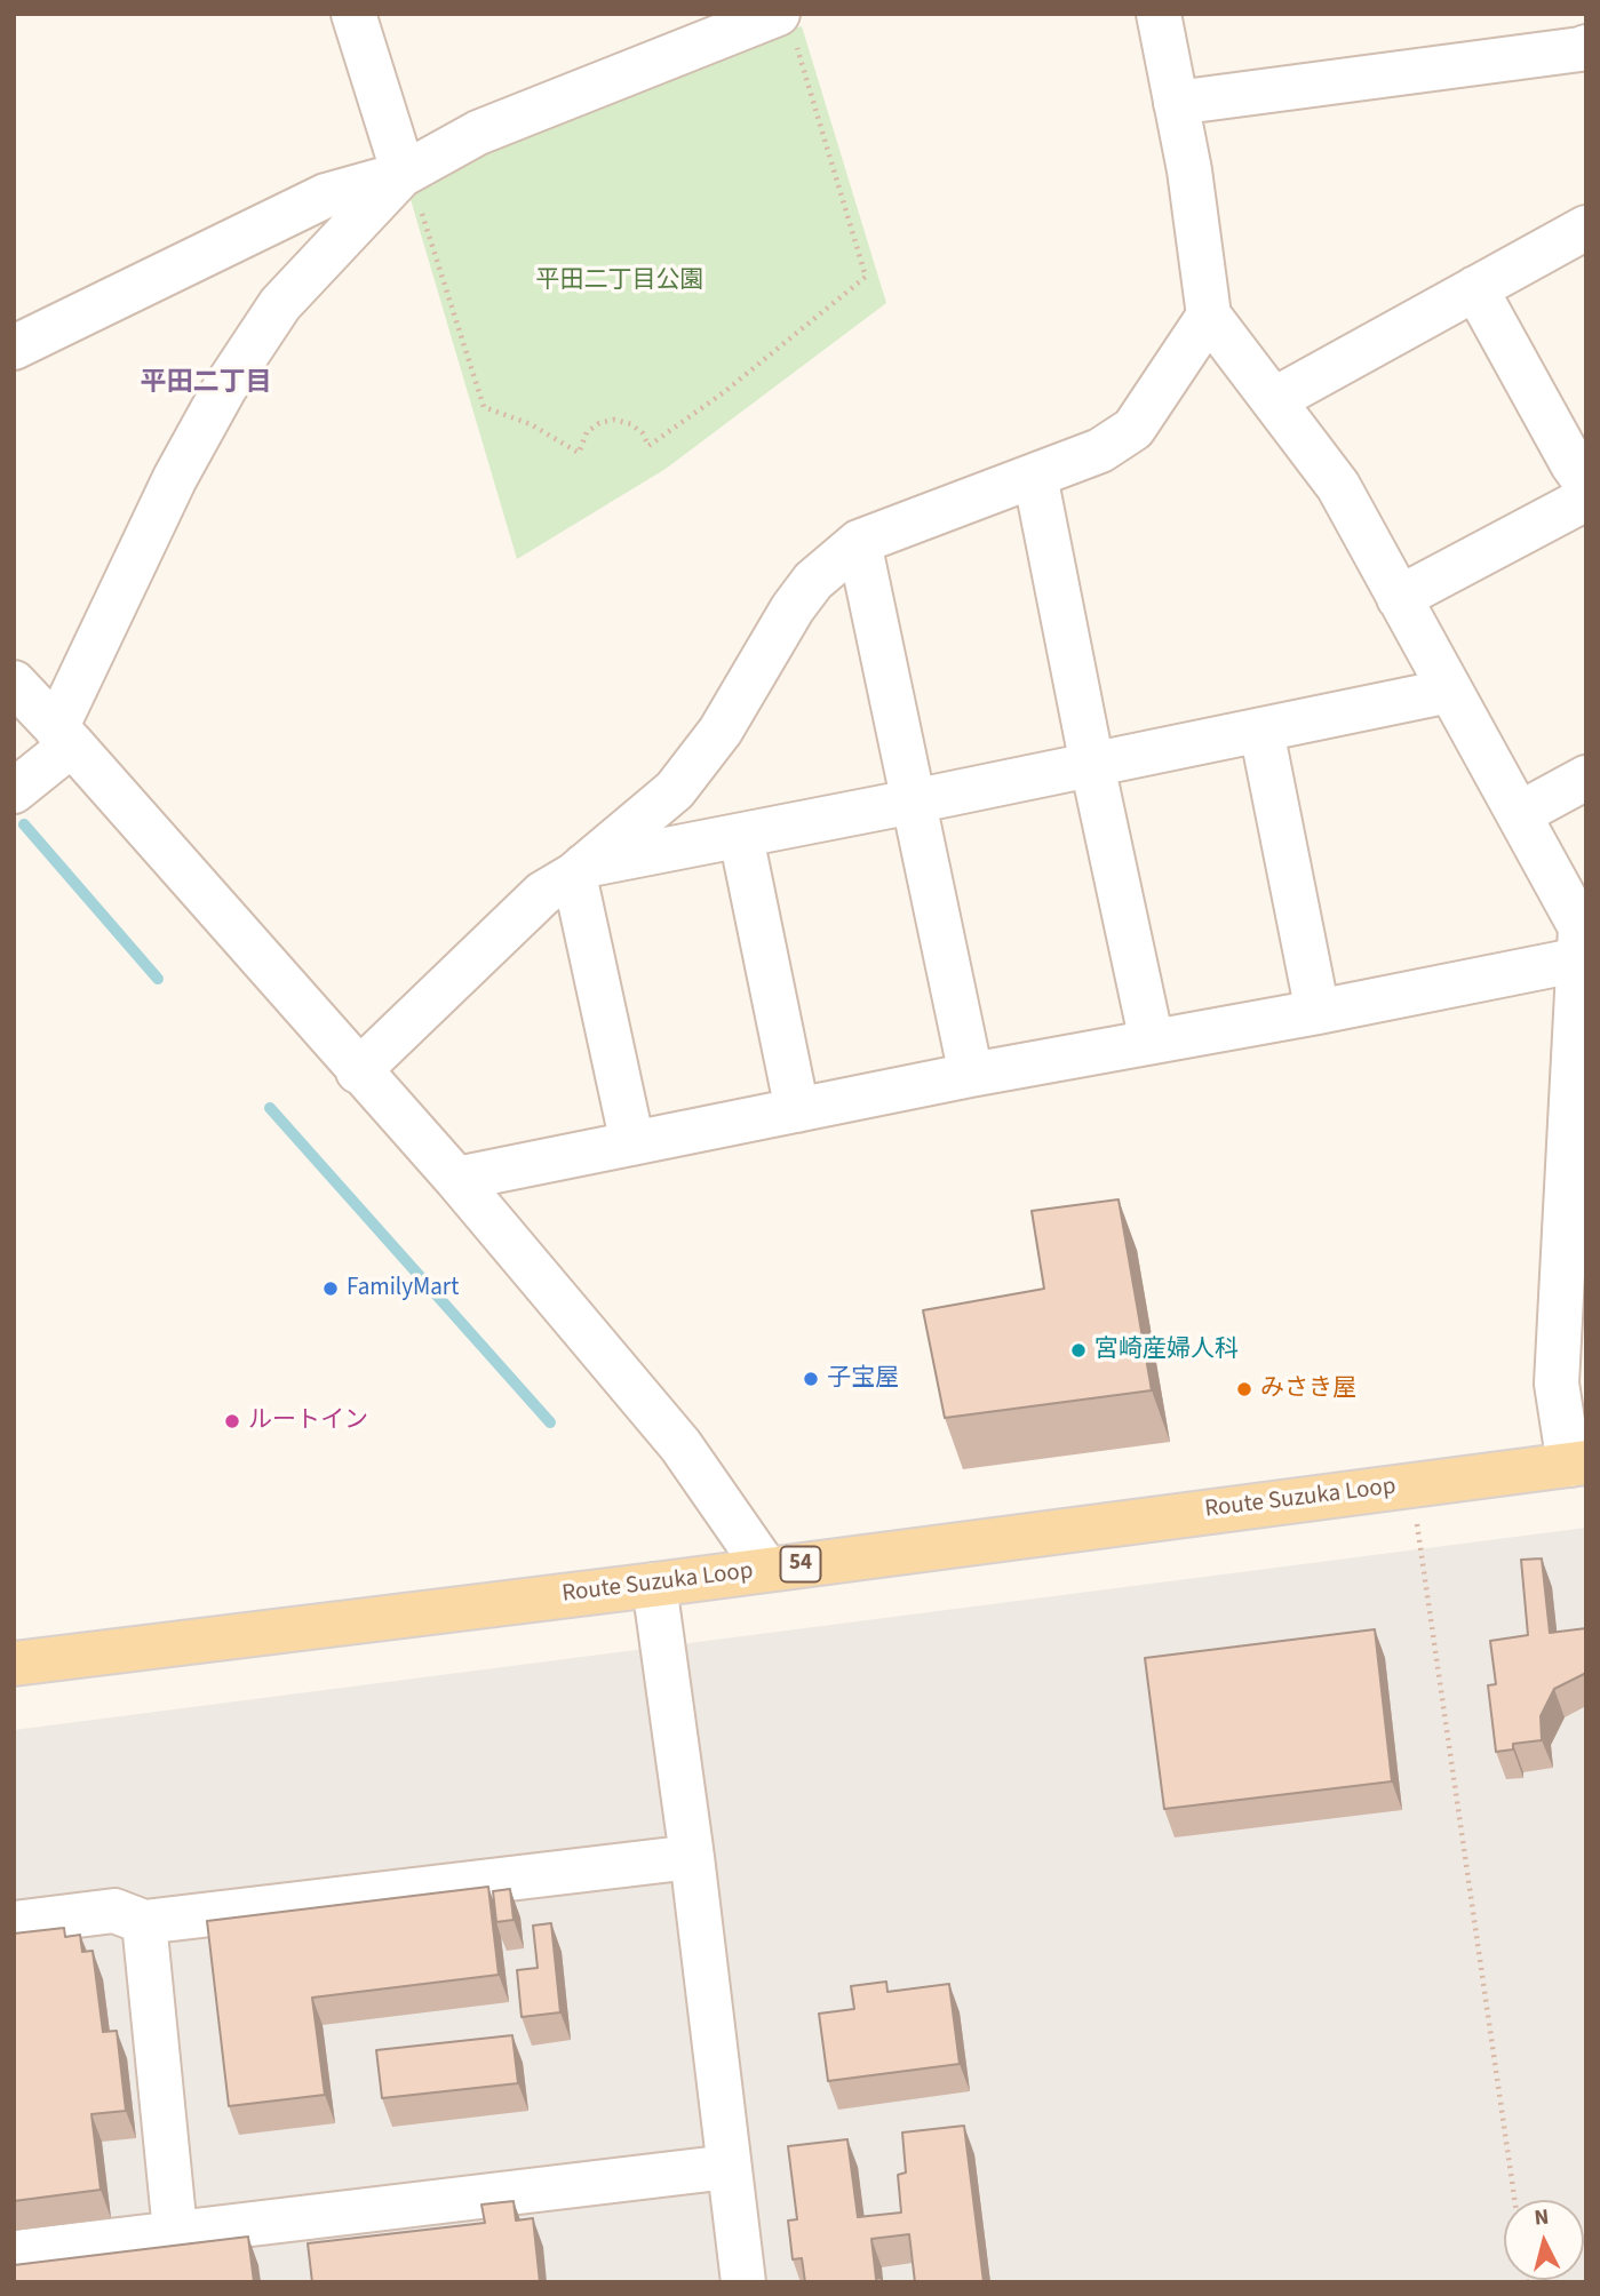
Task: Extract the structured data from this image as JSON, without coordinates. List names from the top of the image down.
{
  "streets": {
    "main road": ["Route Suzuka Loop", "54"]
  },
  "districts": ["平田二丁目"],
  "parks": ["平田二丁目公園"],
  "places": [
    "FamilyMart",
    "宮崎産婦人科",
    "子宝屋",
    "みさき屋",
    "ルートイン"
  ],
  "north": "top"
}
